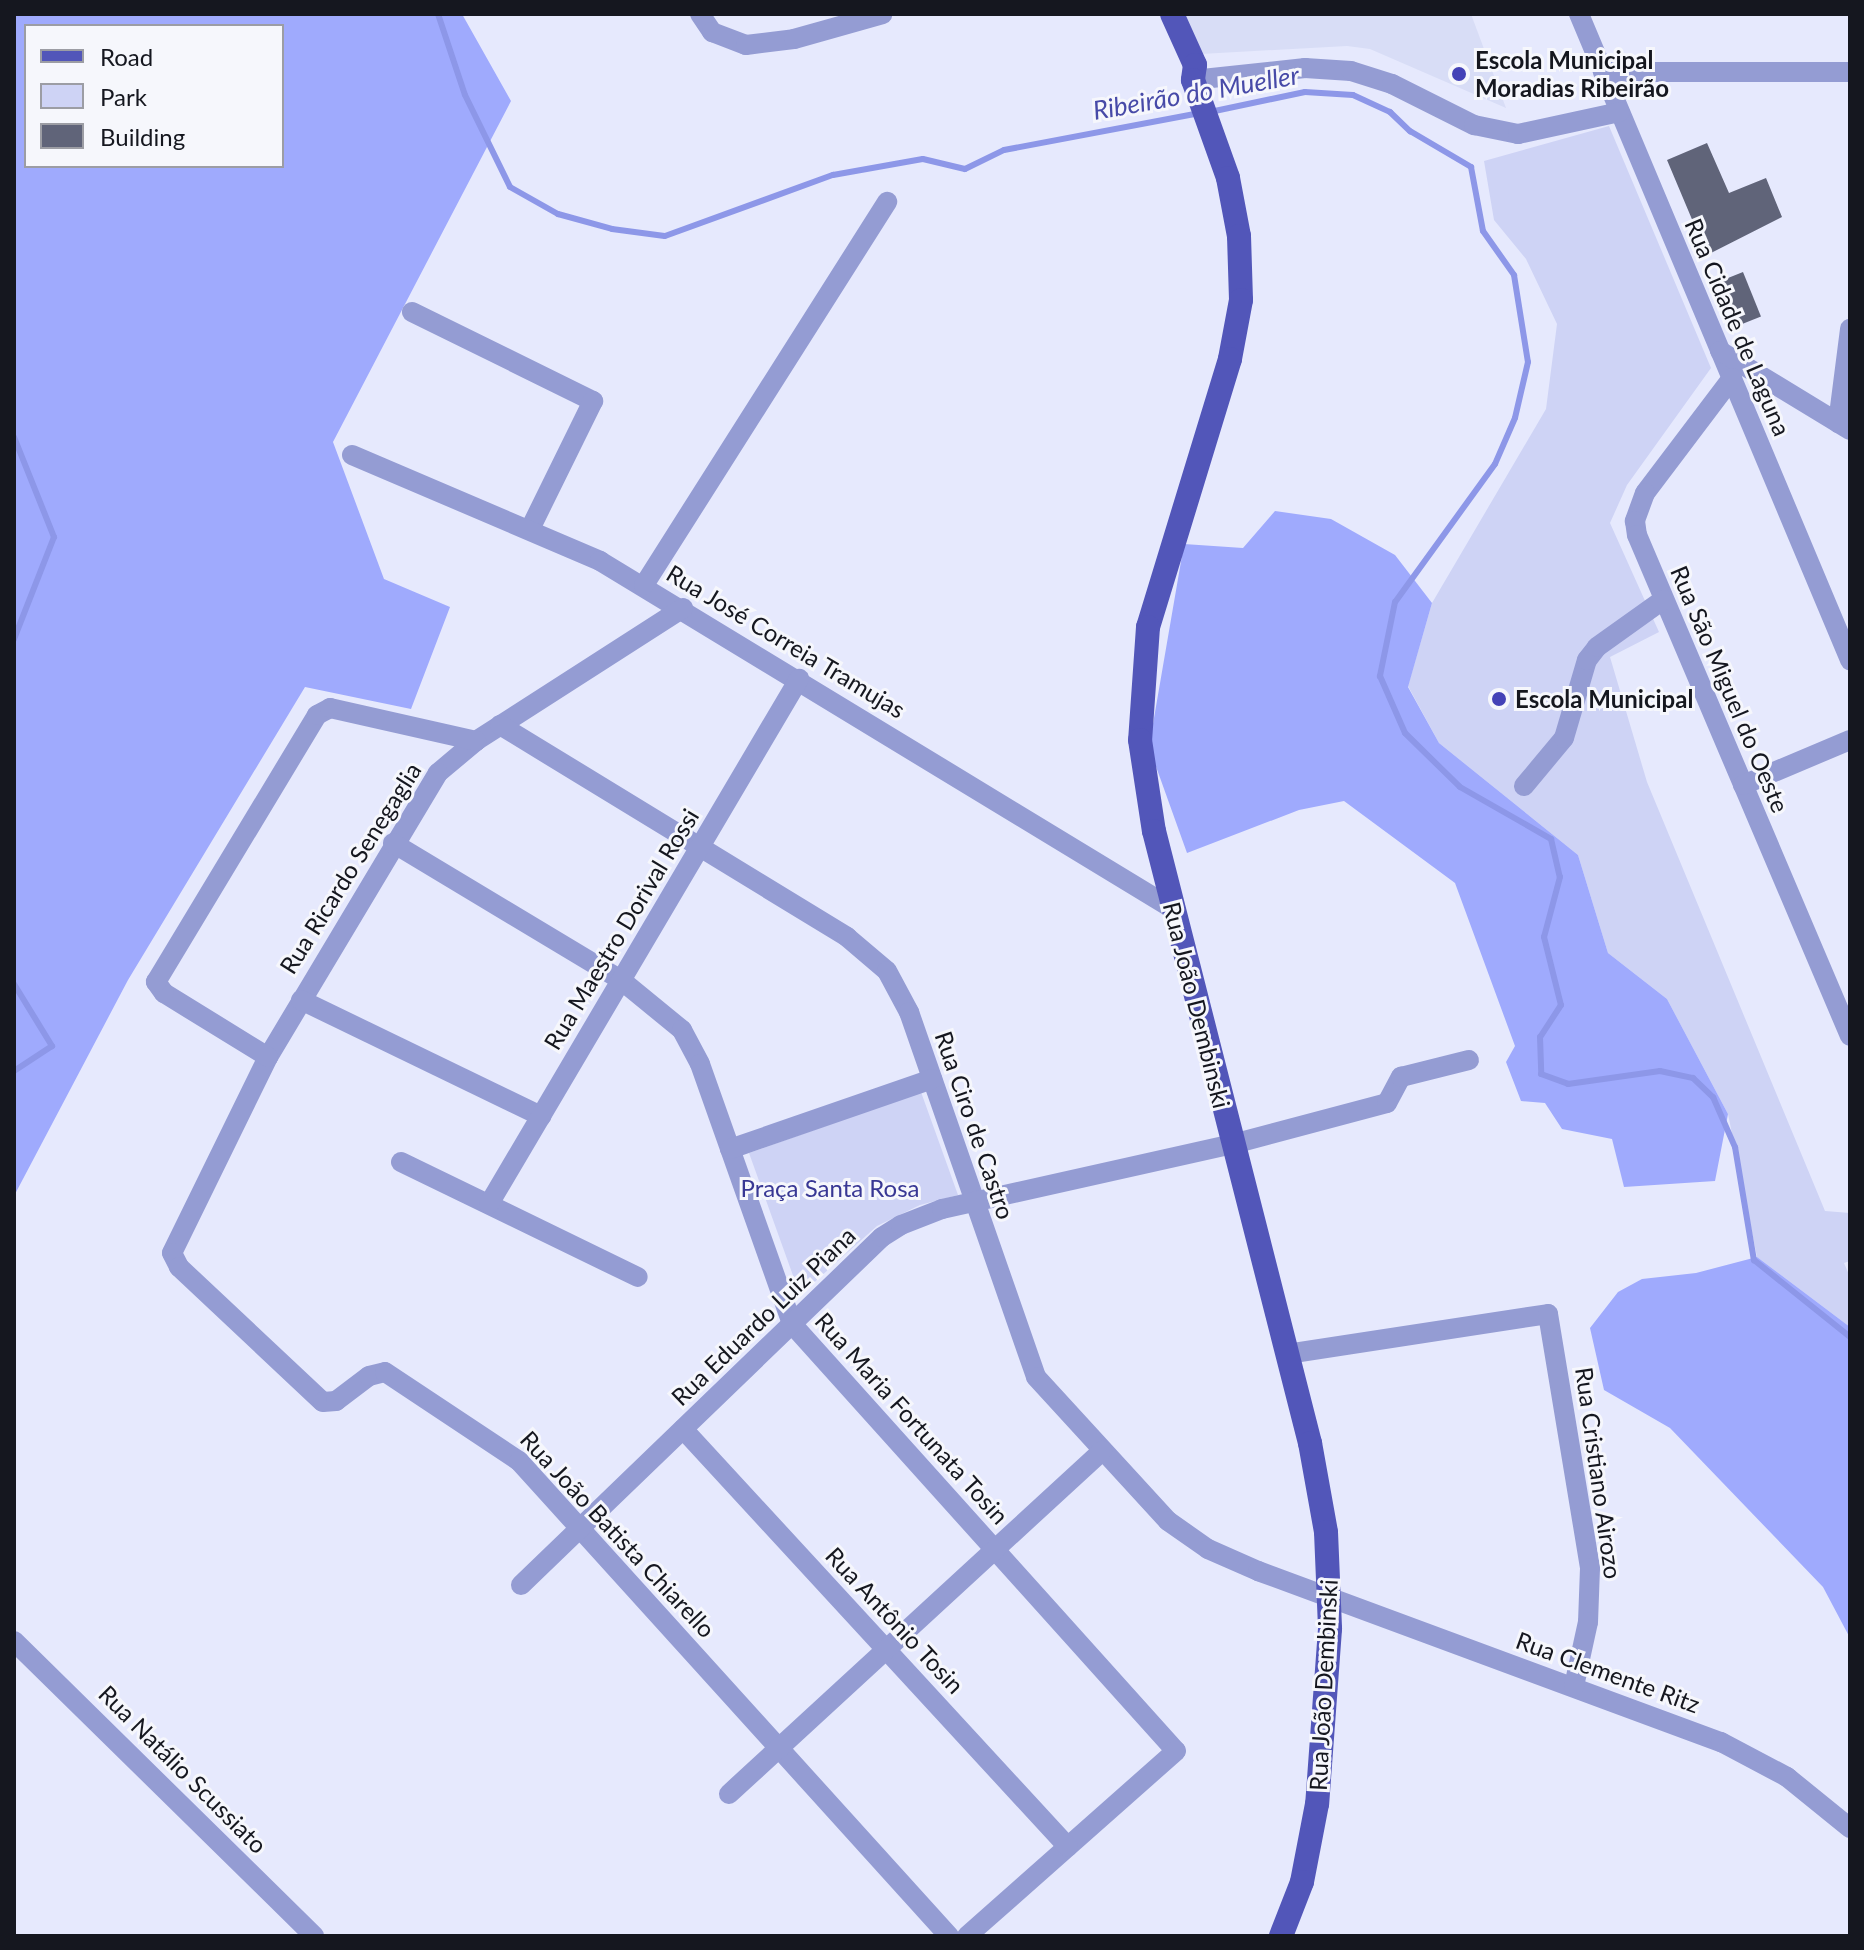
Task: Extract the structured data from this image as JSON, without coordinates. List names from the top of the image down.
{
  "streets": {
    "main road": ["Rua João Dembinski"],
    "street": [
      "Rua Cidade de Laguna",
      "Rua José Correia Tramujas",
      "Rua São Miguel do Oeste",
      "Rua Ricardo Senegaglia",
      "Rua Maestro Dorival Rossi",
      "Rua Ciro de Castro",
      "Rua Eduardo Luiz Piana",
      "Rua Maria Fortunata Tosin",
      "Rua Cristiano Airozo",
      "Rua João Batista Chiarello",
      "Rua Antônio Tosin",
      "Rua Clemente Ritz",
      "Rua Natálio Scussiato"
    ]
  },
  "crossings": [
    ["Rua Cidade de Laguna", "Rua São Miguel do Oeste"],
    ["Rua José Correia Tramujas", "Rua Ricardo Senegaglia"],
    ["Rua José Correia Tramujas", "Rua Maestro Dorival Rossi"],
    ["Rua José Correia Tramujas", "Rua João Dembinski"],
    ["Rua Ricardo Senegaglia", "Rua Ciro de Castro"],
    ["Rua Ricardo Senegaglia", "Rua Maria Fortunata Tosin"],
    ["Rua Ricardo Senegaglia", "Rua João Batista Chiarello"],
    ["Rua Maestro Dorival Rossi", "Rua Ciro de Castro"],
    ["Rua Maestro Dorival Rossi", "Rua Maria Fortunata Tosin"],
    ["Rua João Dembinski", "Rua Ciro de Castro"],
    ["Rua João Dembinski", "Rua Eduardo Luiz Piana"],
    ["Rua João Dembinski", "Rua Cristiano Airozo"],
    ["Rua João Dembinski", "Rua Clemente Ritz"],
    ["Rua Ciro de Castro", "Rua Eduardo Luiz Piana"],
    ["Rua Ciro de Castro", "Rua Clemente Ritz"],
    ["Rua Eduardo Luiz Piana", "Rua Maria Fortunata Tosin"],
    ["Rua Eduardo Luiz Piana", "Rua João Batista Chiarello"],
    ["Rua Eduardo Luiz Piana", "Rua Antônio Tosin"],
    ["Rua Maria Fortunata Tosin", "Rua Antônio Tosin"],
    ["Rua Cristiano Airozo", "Rua Clemente Ritz"]
  ],
  "water": ["Ribeirão do Mueller"],
  "parks": ["Praça Santa Rosa"],
  "places": ["Escola Municipal Moradias Ribeirão", "Escola Municipal"],
  "legend": ["Road", "Park", "Building"]
}
